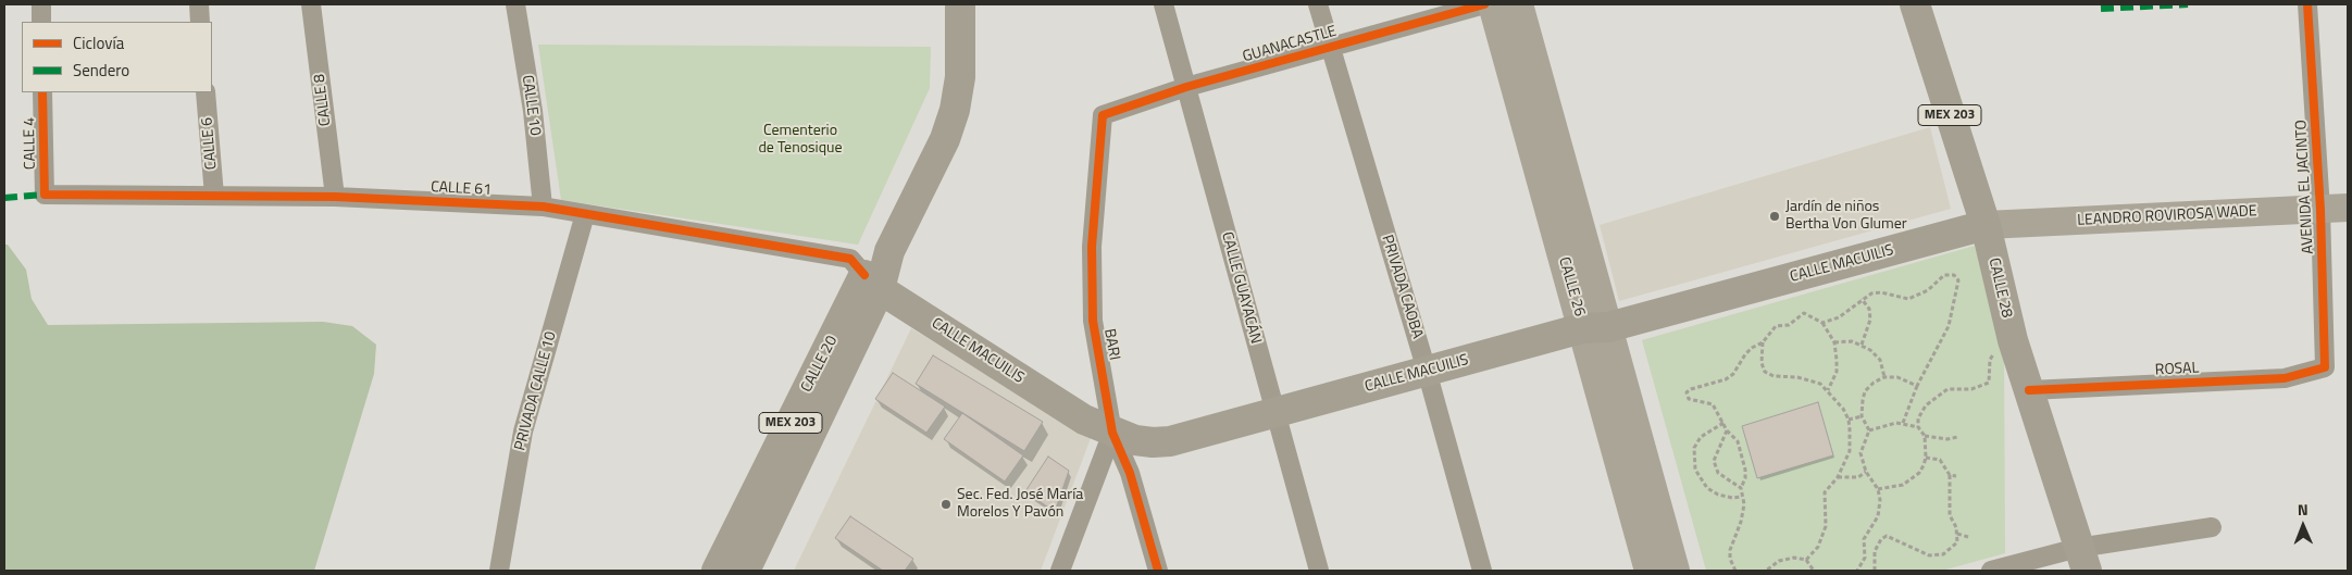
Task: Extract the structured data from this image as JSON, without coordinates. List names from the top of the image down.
{
  "streets": {
    "main road": [
      "MEX 203",
      "LEANDRO ROVIROSA WADE",
      "CALLE MACUILIS",
      "CALLE 26",
      "CALLE 28",
      "CALLE 20"
    ],
    "street": [
      "GUANACASTLE",
      "CALLE 8",
      "CALLE 10",
      "CALLE 4",
      "CALLE 6",
      "AVENIDA EL JACINTO",
      "CALLE 61",
      "PRIVADA CAOBA",
      "CALLE GUAYACÁN",
      "BARI",
      "ROSAL",
      "PRIVADA CALLE 10"
    ]
  },
  "crossings": [
    ["GUANACASTLE", "PRIVADA CAOBA"],
    ["GUANACASTLE", "CALLE GUAYACÁN"],
    ["GUANACASTLE", "BARI"],
    ["CALLE 8", "CALLE 61"],
    ["CALLE 10", "CALLE 61"],
    ["CALLE 4", "CALLE 61"],
    ["CALLE 6", "CALLE 61"],
    ["AVENIDA EL JACINTO", "LEANDRO ROVIROSA WADE"],
    ["AVENIDA EL JACINTO", "ROSAL"],
    ["CALLE 61", "CALLE MACUILIS"],
    ["CALLE 61", "CALLE 20"],
    ["CALLE 61", "PRIVADA CALLE 10"],
    ["LEANDRO ROVIROSA WADE", "CALLE MACUILIS"],
    ["LEANDRO ROVIROSA WADE", "CALLE 28"],
    ["CALLE MACUILIS", "PRIVADA CAOBA"],
    ["CALLE MACUILIS", "CALLE 26"],
    ["CALLE MACUILIS", "CALLE GUAYACÁN"],
    ["CALLE MACUILIS", "CALLE 28"],
    ["CALLE MACUILIS", "BARI"],
    ["CALLE MACUILIS", "CALLE 20"],
    ["CALLE 28", "ROSAL"]
  ],
  "parks": ["Cementerio de Tenosique"],
  "places": ["Jardín de niños Bertha Von Glumer", "Sec. Fed. José María Morelos Y Pavón"],
  "legend": ["Ciclovía", "Sendero"],
  "north": "top"
}
